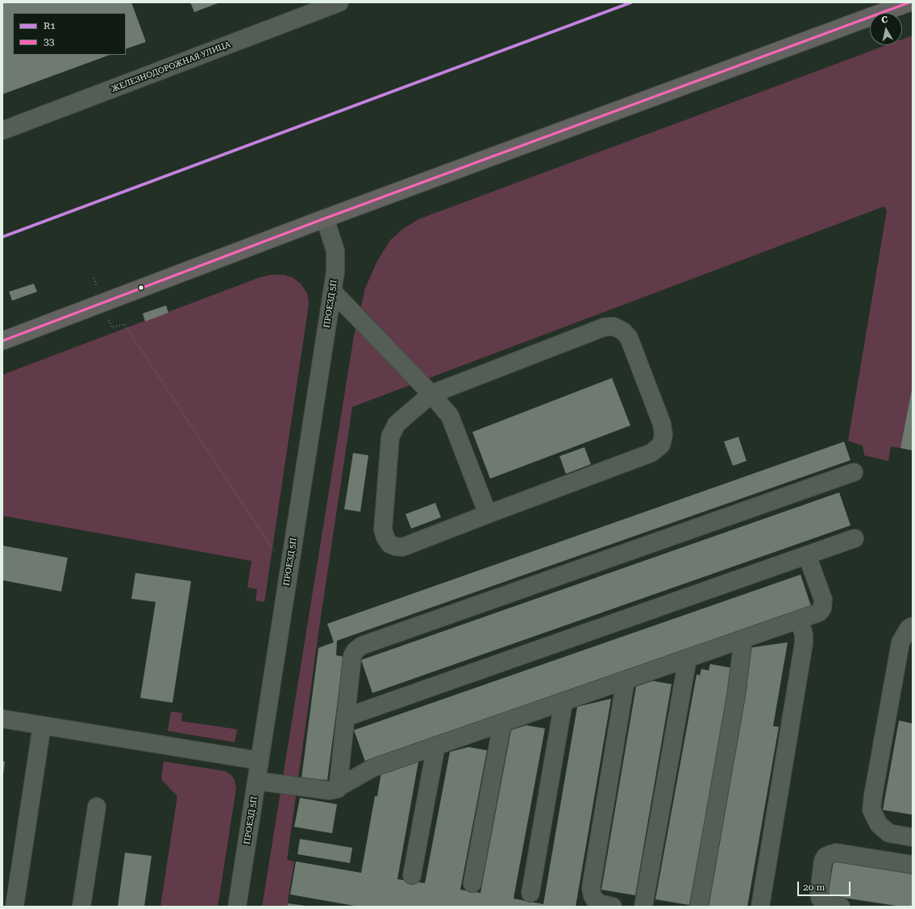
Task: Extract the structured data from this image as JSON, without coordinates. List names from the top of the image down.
{
  "streets": {
    "street": ["ЖЕЛЕЗНОДОРОЖНАЯ УЛИЦА", "ПРОЕЗД 5П"]
  },
  "lines": ["transit line R1", "transit line 33"],
  "legend": ["R1", "33"],
  "scale_bar": "20 m",
  "north": "top"
}
